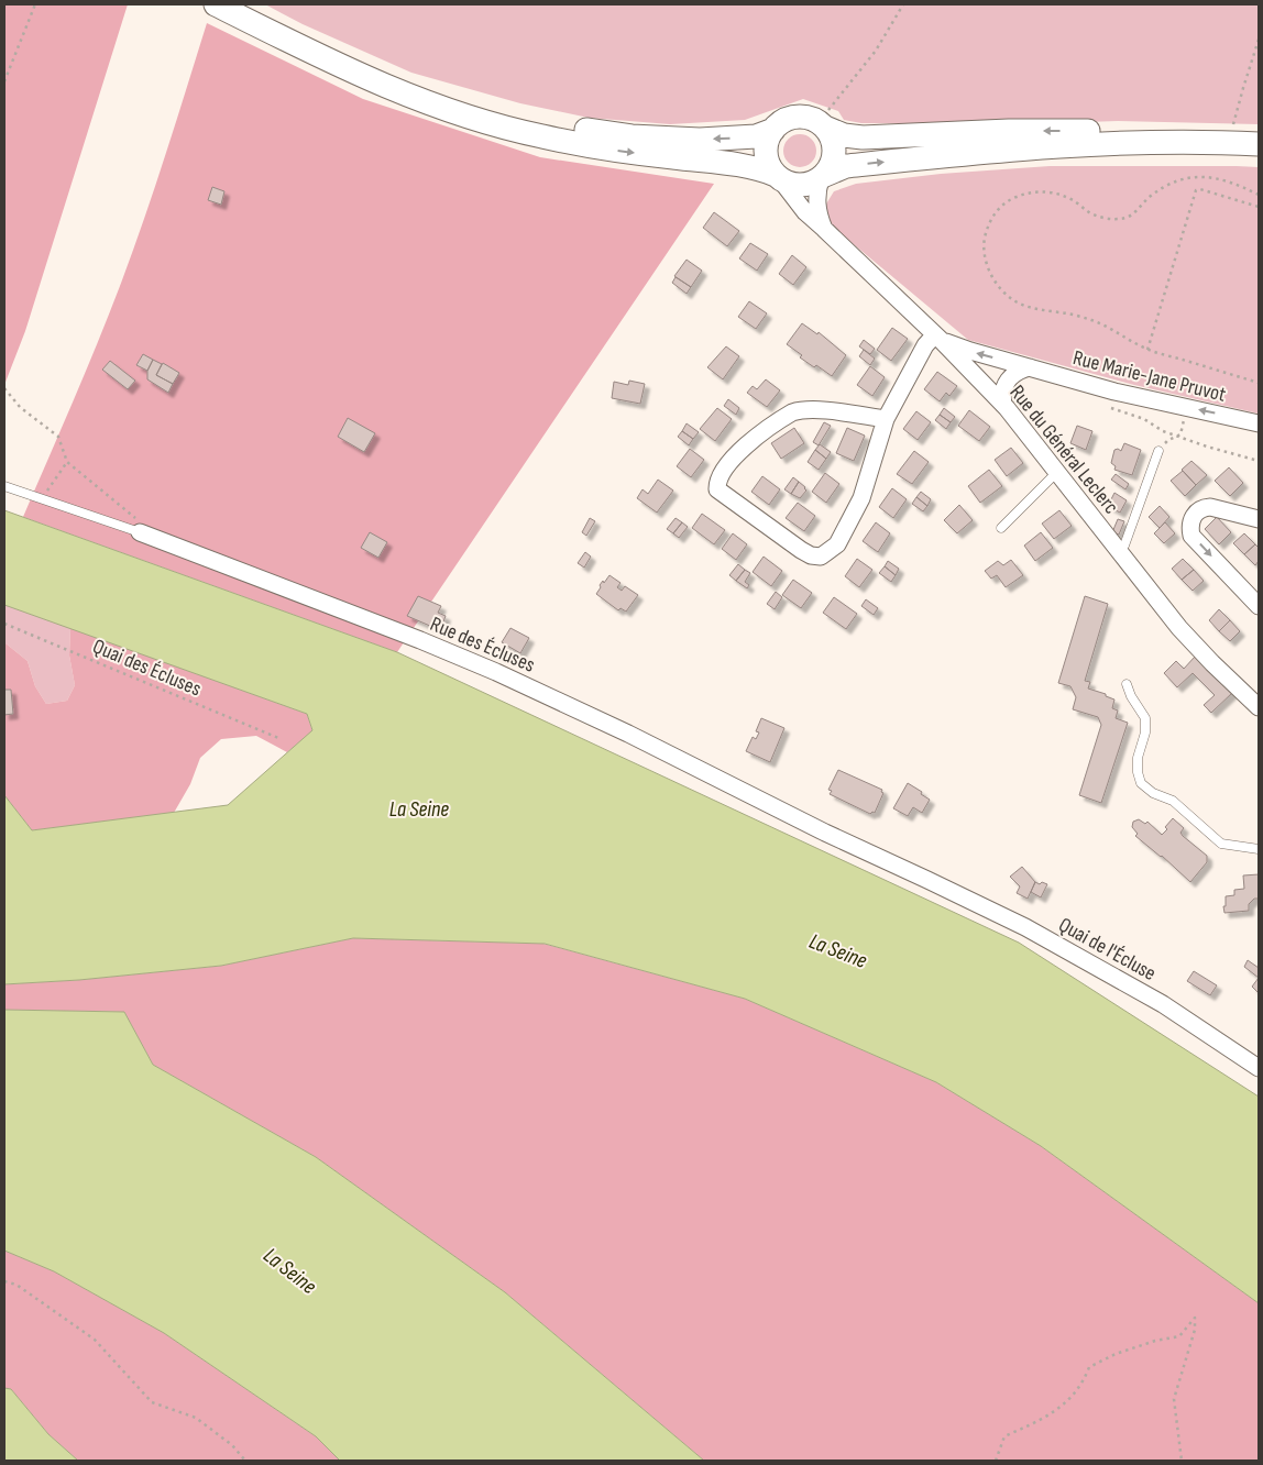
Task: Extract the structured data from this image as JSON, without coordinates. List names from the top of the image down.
{
  "streets": {
    "street": [
      "Rue Marie-Jane Pruvot",
      "Rue du Général Leclerc",
      "Rue des Écluses",
      "Quai de l'Écluse"
    ],
    "path": ["Quai des Écluses"]
  },
  "crossings": [
    ["Rue Marie-Jane Pruvot", "Rue du Général Leclerc"],
    ["Rue des Écluses", "Quai de l'Écluse"]
  ],
  "one_way": ["Rue Marie-Jane Pruvot"],
  "water": ["La Seine"]
}
